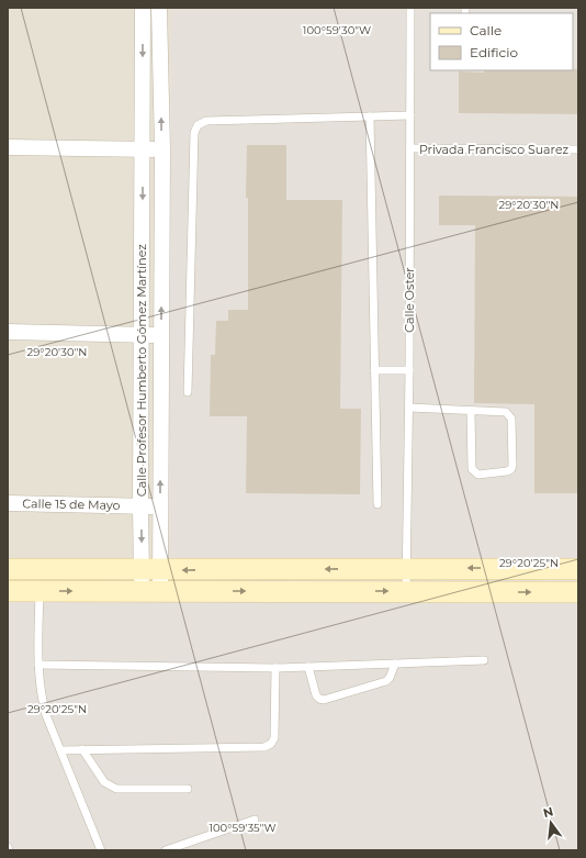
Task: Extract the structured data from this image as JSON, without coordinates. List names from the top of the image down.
{
  "streets": {
    "street": ["Calle Profesor Humberto Gómez Martínez", "Calle 15 de Mayo"],
    "lane": ["Privada Francisco Suarez", "Calle Oster"]
  },
  "crossings": [
    ["Privada Francisco Suarez", "Calle Oster"],
    ["Calle Profesor Humberto Gómez Martínez", "Calle 15 de Mayo"]
  ],
  "legend": ["Calle", "Edificio"],
  "north": "top",
  "coordinates": [
    "100°59'30\"W",
    "29°20'30\"N",
    "29°20'25\"N",
    "100°59'35\"W"
  ]
}
